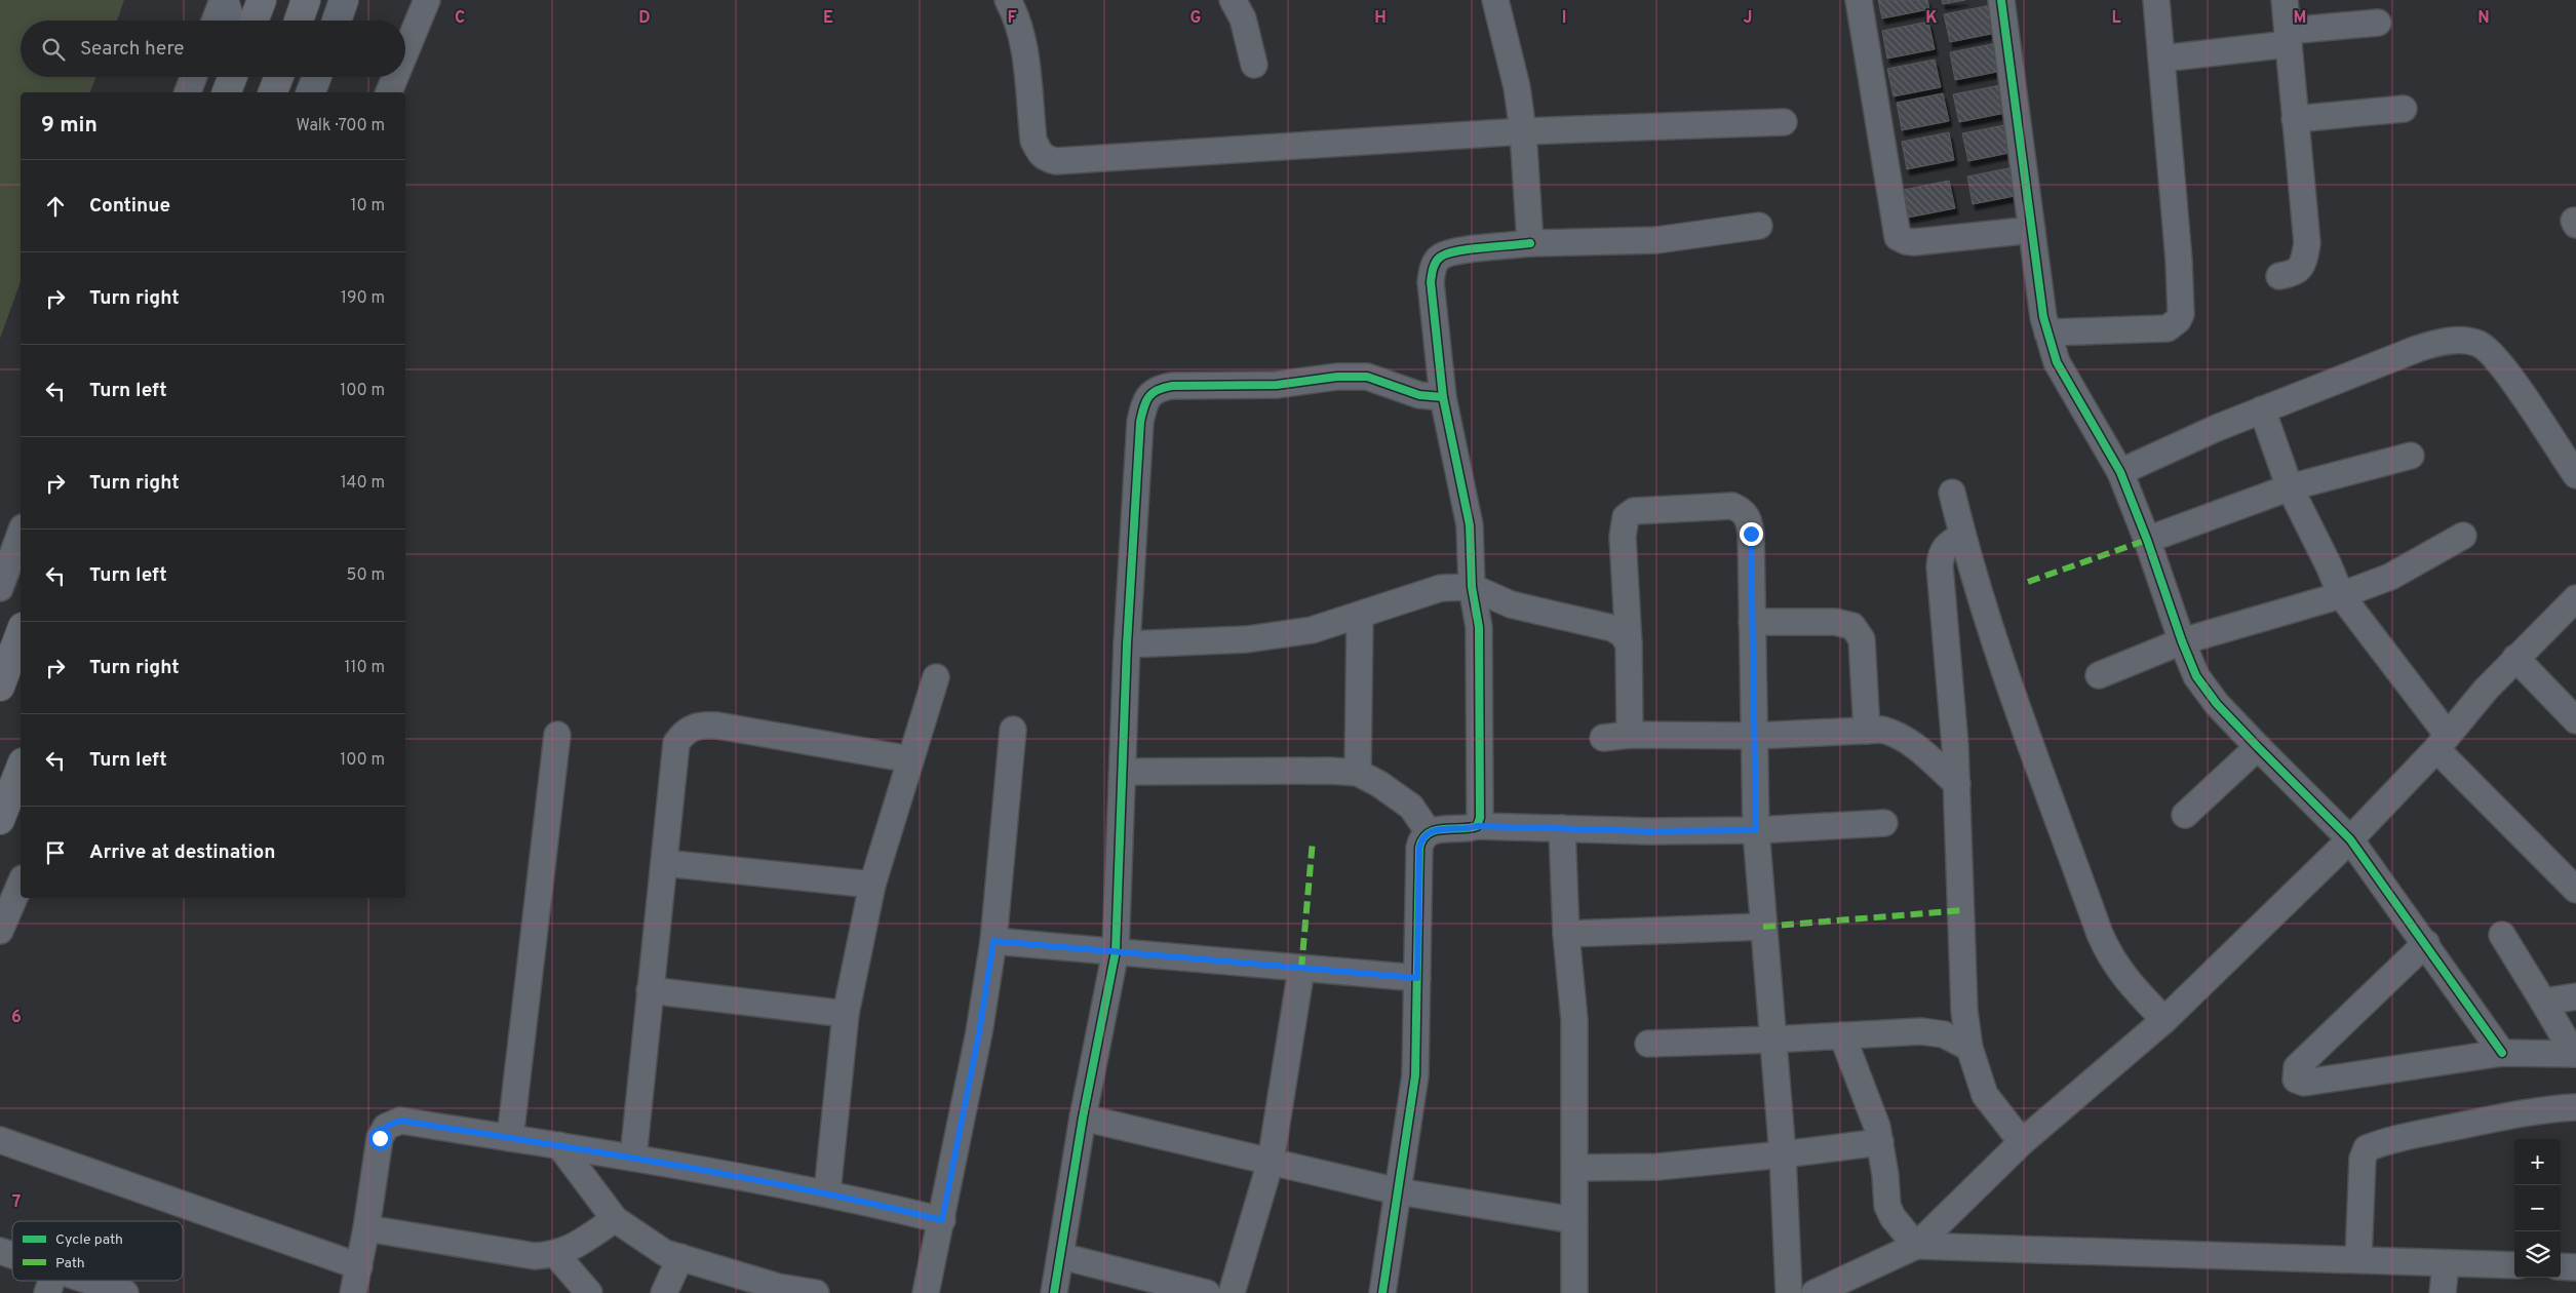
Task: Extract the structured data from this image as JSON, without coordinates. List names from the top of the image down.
{
  "legend": ["Cycle path", "Path"],
  "page": {
    "search": "Search here",
    "heading": ["9 min", "Walk · 700 m"],
    "list": [
      ["Continue", "10 m"],
      ["Turn right", "190 m"],
      ["Turn left", "100 m"],
      ["Turn right", "140 m"],
      ["Turn left", "50 m"],
      ["Turn right", "110 m"],
      ["Turn left", "100 m"],
      "Arrive at destination"
    ],
    "map_buttons": ["+", "−"]
  },
  "grid": {
    "columns": [
      "C",
      "D",
      "E",
      "F",
      "G",
      "H",
      "I",
      "J",
      "K",
      "L",
      "M",
      "N"
    ],
    "rows": ["6", "7"]
  }
}
